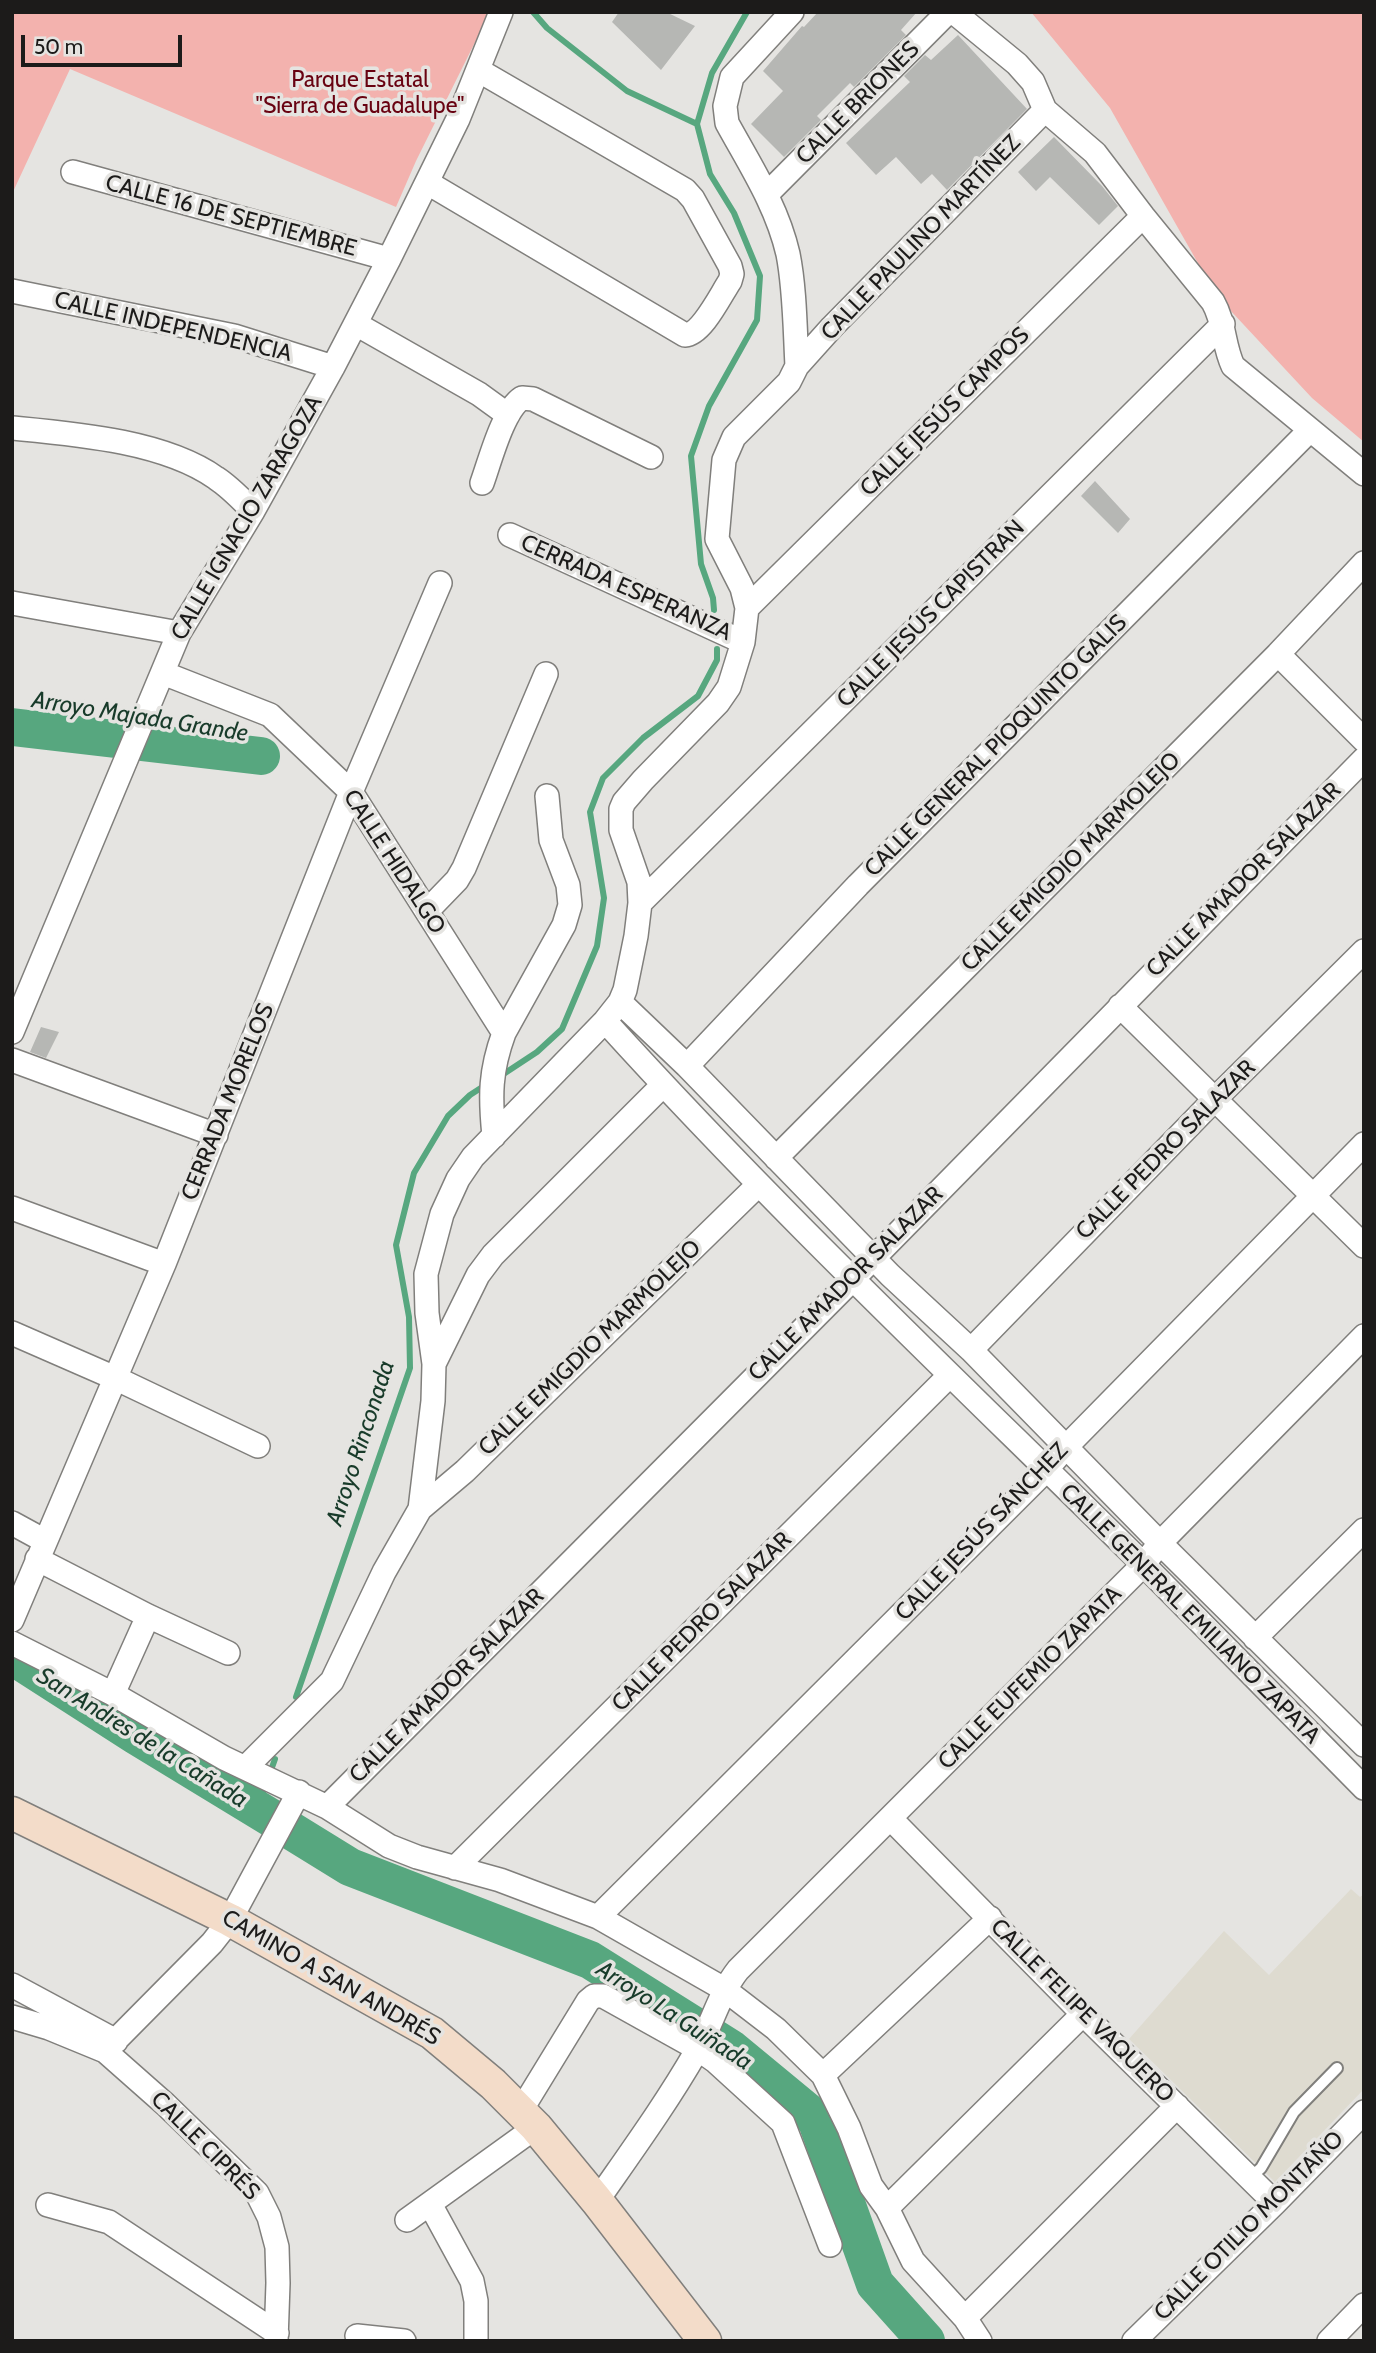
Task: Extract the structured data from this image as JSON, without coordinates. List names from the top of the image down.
{
  "streets": {
    "street": [
      "CALLE BRIONES",
      "CALLE 16 DE SEPTIEMBRE",
      "CALLE PAULINO MARTÍNEZ",
      "CALLE INDEPENDENCIA",
      "CALLE JESÚS CAMPOS",
      "CALLE IGNACIO ZARAGOZA",
      "CERRADA ESPERANZA",
      "CALLE JESÚS CAPISTRAN",
      "CALLE GENERAL PIOQUINTO GALIS",
      "CALLE HIDALGO",
      "CALLE EMIGDIO MARMOLEJO",
      "CALLE AMADOR SALAZAR",
      "CERRADA MORELOS",
      "CALLE PEDRO SALAZAR",
      "CALLE JESÚS SÁNCHEZ",
      "CALLE GENERAL EMILIANO ZAPATA",
      "CALLE EUFEMIO ZAPATA",
      "CAMINO A SAN ANDRÉS",
      "CALLE FELIPE VAQUERO",
      "CALLE CIPRÉS",
      "CALLE OTILIO MONTAÑO"
    ]
  },
  "crossings": [
    ["CALLE 16 DE SEPTIEMBRE", "CALLE IGNACIO ZARAGOZA"],
    ["CALLE PAULINO MARTÍNEZ", "CALLE JESÚS CAMPOS"],
    ["CALLE INDEPENDENCIA", "CALLE IGNACIO ZARAGOZA"],
    ["CALLE IGNACIO ZARAGOZA", "CALLE HIDALGO"],
    ["CALLE GENERAL PIOQUINTO GALIS", "CALLE GENERAL EMILIANO ZAPATA"],
    ["CALLE HIDALGO", "CERRADA MORELOS"],
    ["CALLE EMIGDIO MARMOLEJO", "CALLE GENERAL EMILIANO ZAPATA"],
    ["CALLE AMADOR SALAZAR", "CALLE GENERAL EMILIANO ZAPATA"],
    ["CALLE PEDRO SALAZAR", "CALLE GENERAL EMILIANO ZAPATA"],
    ["CALLE JESÚS SÁNCHEZ", "CALLE GENERAL EMILIANO ZAPATA"],
    ["CALLE GENERAL EMILIANO ZAPATA", "CALLE EUFEMIO ZAPATA"],
    ["CALLE EUFEMIO ZAPATA", "CAMINO A SAN ANDRÉS"],
    ["CALLE EUFEMIO ZAPATA", "CALLE FELIPE VAQUERO"],
    ["CALLE FELIPE VAQUERO", "CALLE OTILIO MONTAÑO"]
  ],
  "water": [
    "Arroyo Majada Grande",
    "Arroyo Rinconada",
    "San Andres de la Cañada",
    "Arroyo La Guiñada"
  ],
  "parks": ["Parque Estatal \"Sierra de Guadalupe\""],
  "scale_bar": "50 m"
}
